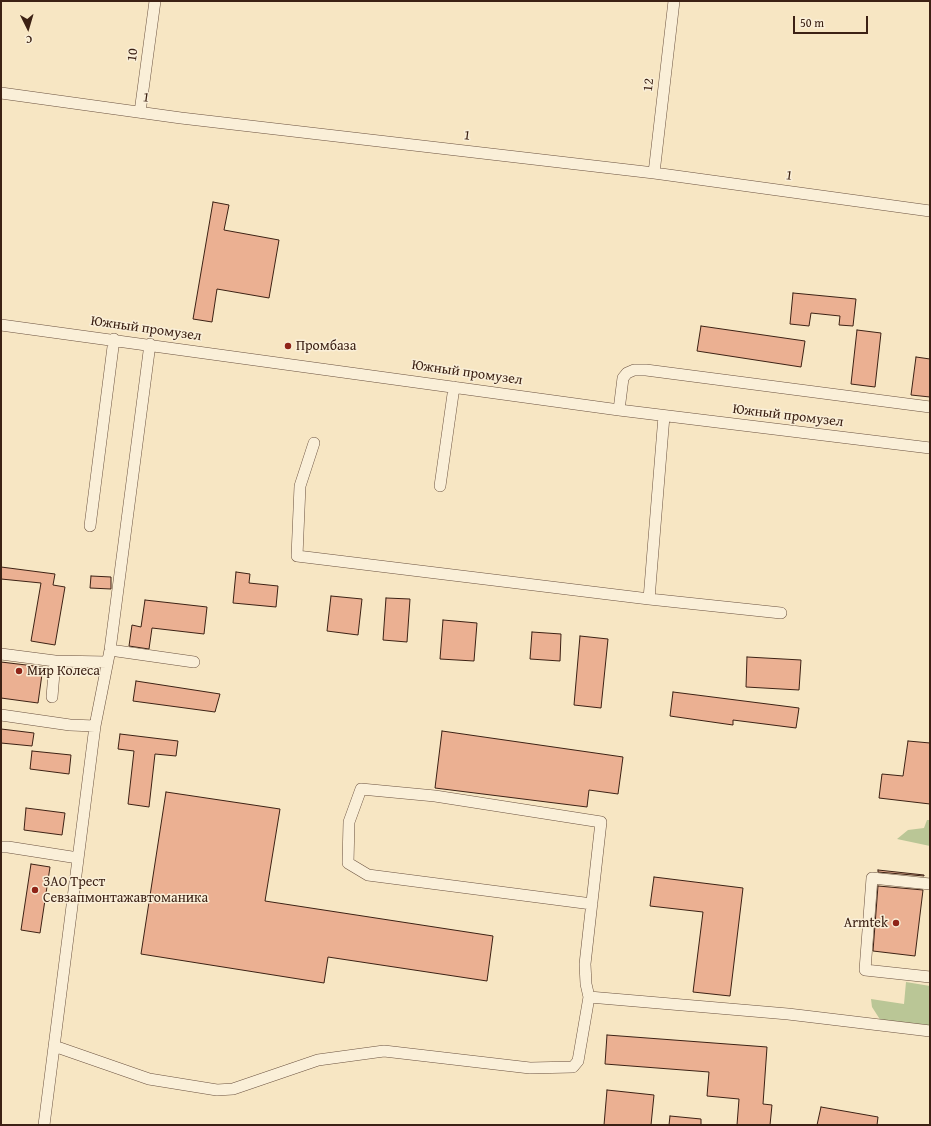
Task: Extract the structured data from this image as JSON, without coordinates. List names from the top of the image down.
{
  "streets": {
    "street": [
      "10",
      "12",
      "1",
      "Южный промузел"
    ]
  },
  "crossings": [
    ["10", "1"],
    ["12", "1"]
  ],
  "places": [
    "Промбаза",
    "Мир Колеса",
    "ЗАО Трест Севзапмонтажавтоманика",
    "Armtek"
  ],
  "scale_bar": "50 m",
  "north": "bottom"
}
